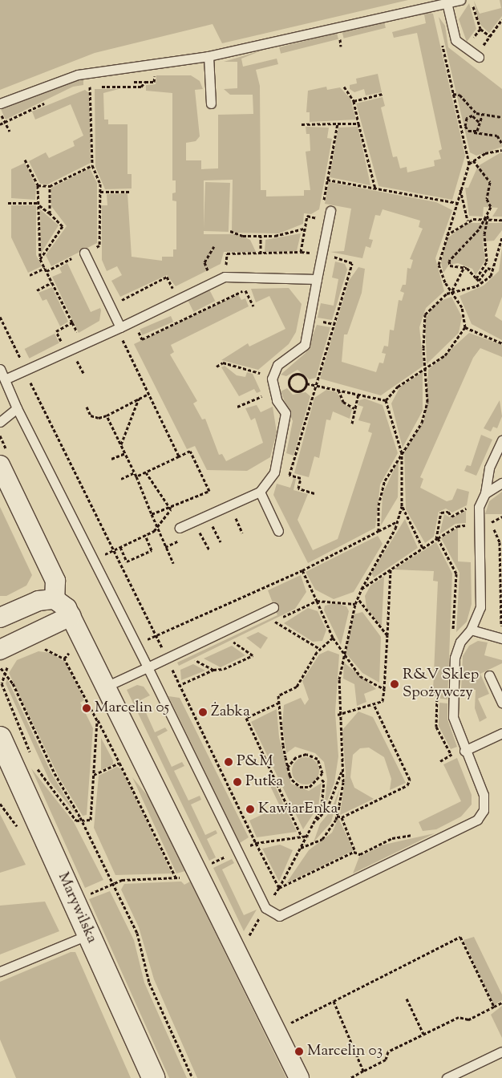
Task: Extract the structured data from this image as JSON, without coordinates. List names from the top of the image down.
{
  "streets": {
    "street": ["Marywilska"]
  },
  "places": [
    "R&V Sklep Spożywczy",
    "Marcelin 05",
    "Żabka",
    "P&M",
    "Putka",
    "KawiarEnka",
    "Marcelin 03"
  ]
}
